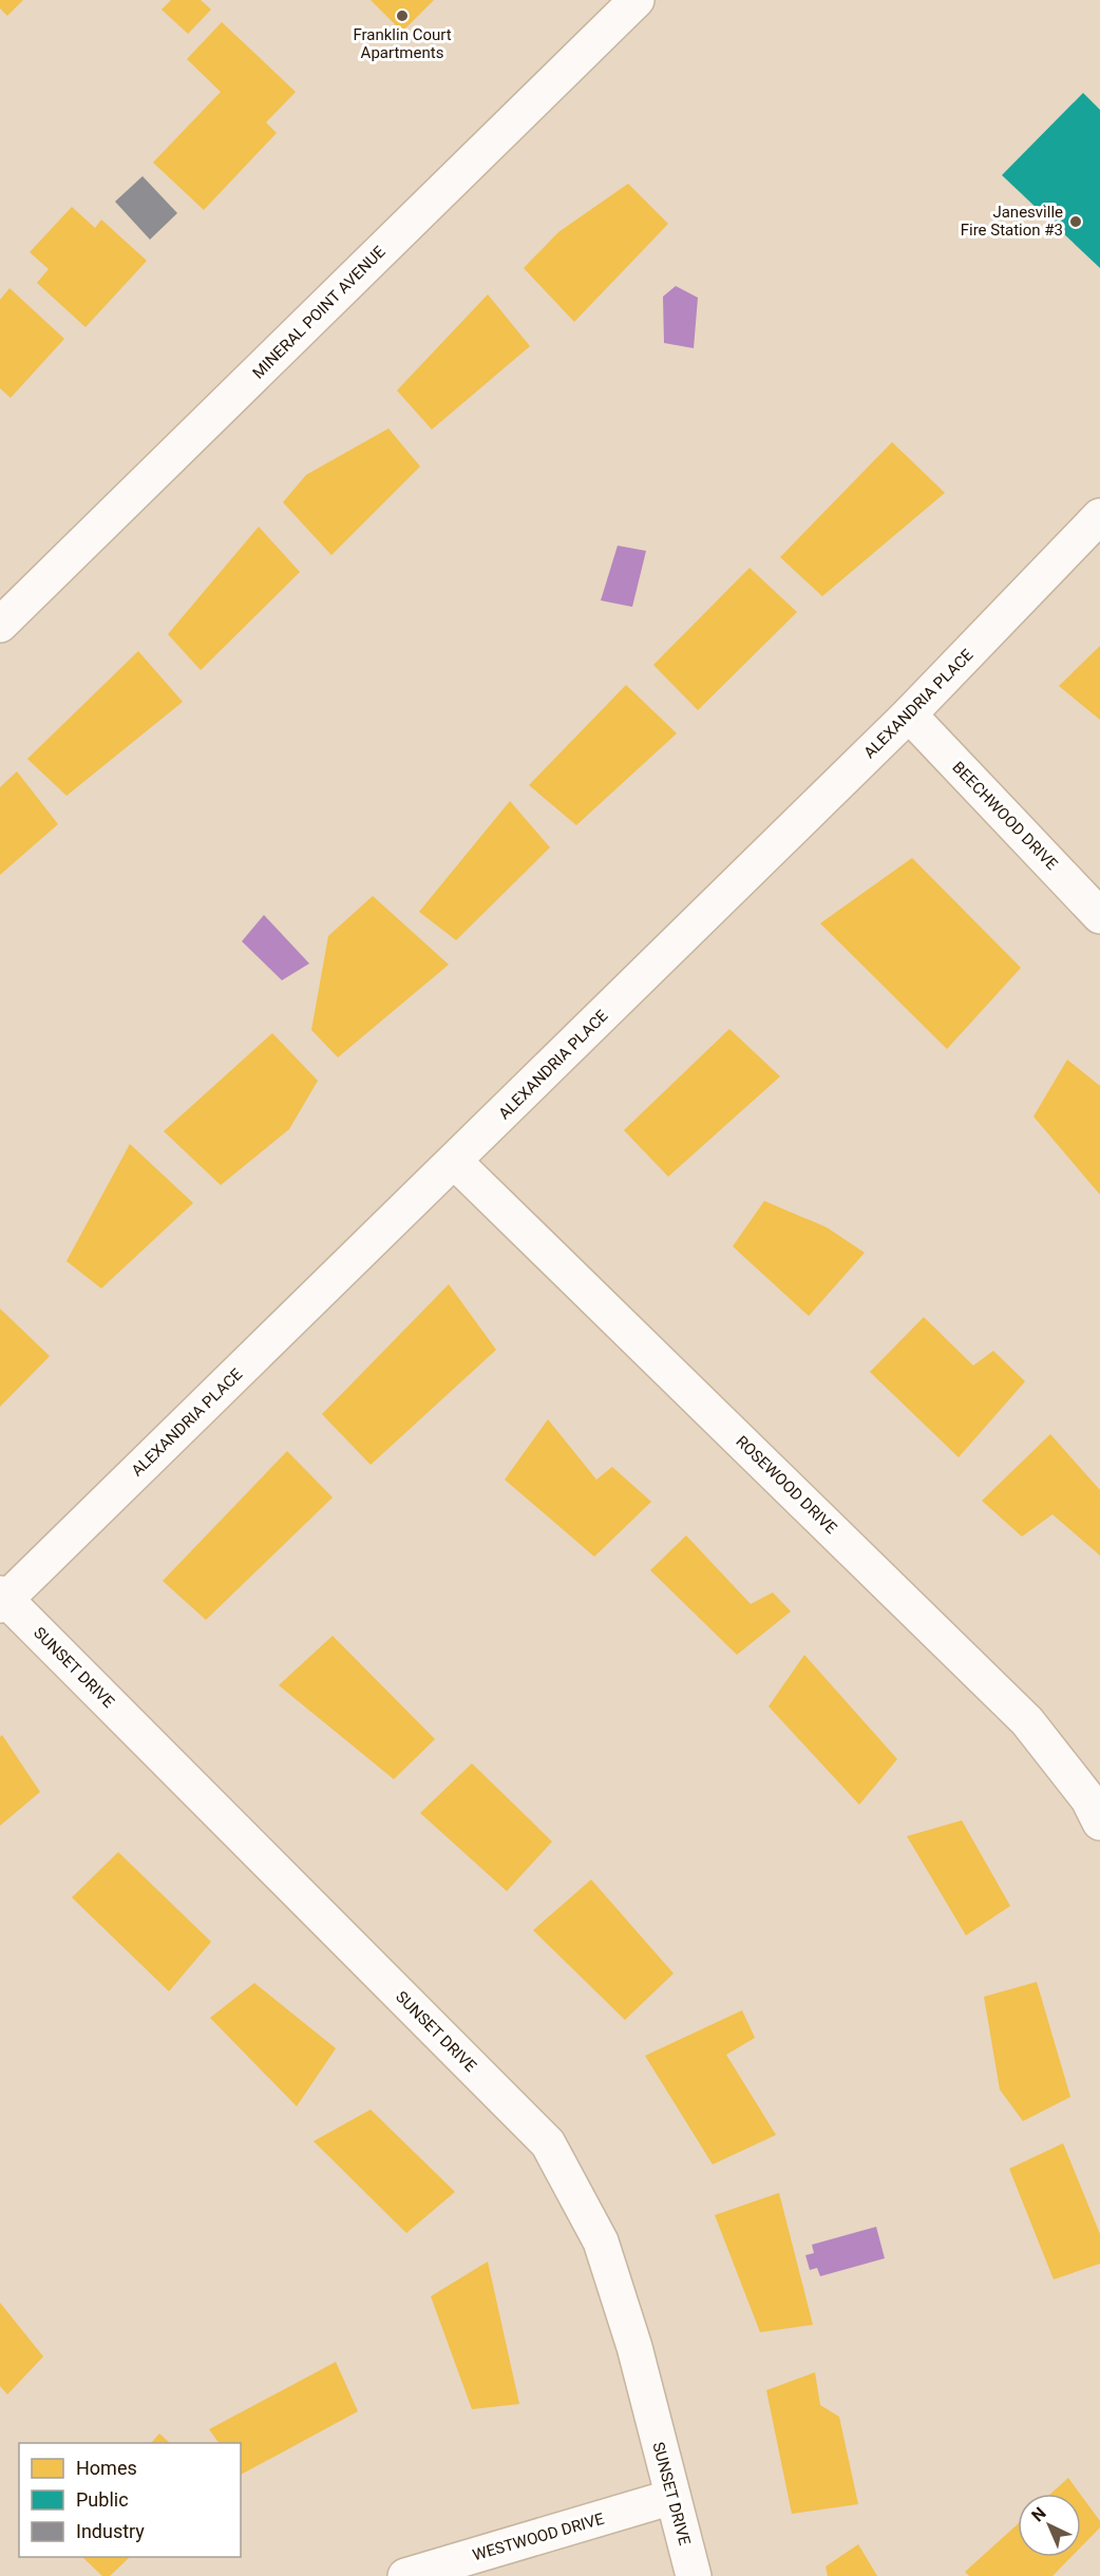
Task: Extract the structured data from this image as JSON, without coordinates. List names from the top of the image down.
{
  "streets": {
    "street": [
      "MINERAL POINT AVENUE",
      "ALEXANDRIA PLACE",
      "BEECHWOOD DRIVE",
      "ROSEWOOD DRIVE",
      "SUNSET DRIVE",
      "WESTWOOD DRIVE"
    ]
  },
  "crossings": [
    ["ALEXANDRIA PLACE", "BEECHWOOD DRIVE"],
    ["ALEXANDRIA PLACE", "ROSEWOOD DRIVE"],
    ["ALEXANDRIA PLACE", "SUNSET DRIVE"],
    ["SUNSET DRIVE", "WESTWOOD DRIVE"]
  ],
  "places": ["Franklin Court Apartments", "Janesville Fire Station #3"],
  "legend": ["Homes", "Public", "Industry"],
  "north": "top left"
}
